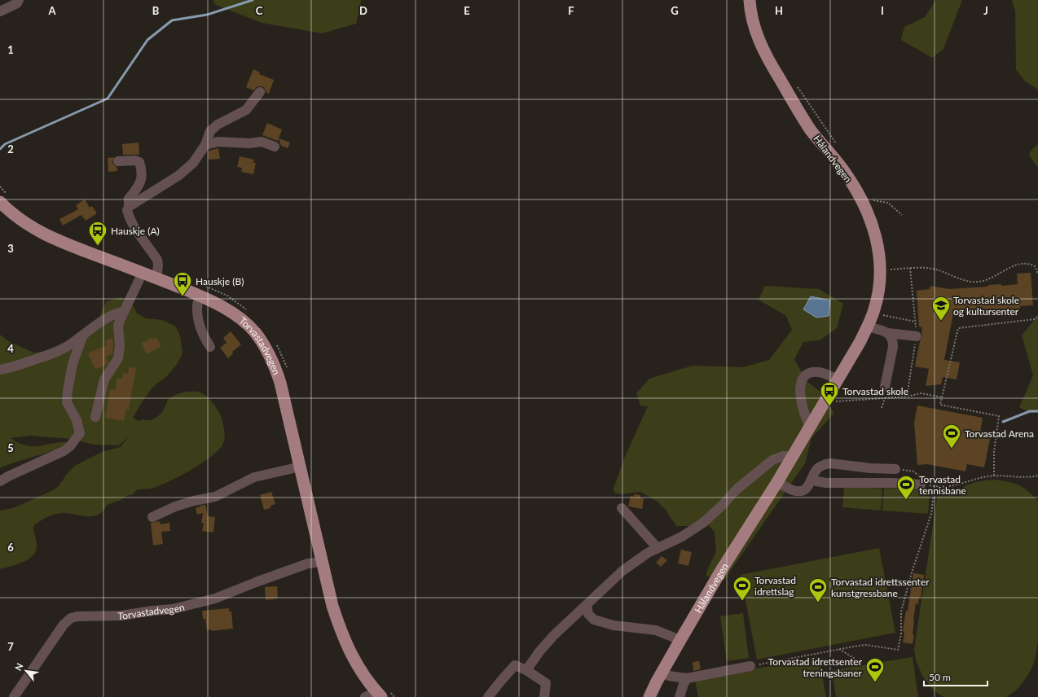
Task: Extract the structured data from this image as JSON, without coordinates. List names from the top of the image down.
{
  "streets": {
    "main road": ["Hålandvegen", "Torvastadvegen"]
  },
  "places": {
    "bus stop": ["Hauskje (A)", "Hauskje (B)", "Torvastad skole"],
    "school or university": ["Torvastad skole og kultursenter"],
    "sports": [
      "Torvastad Arena",
      "Torvastad tennisbane",
      "Torvastad idrettslag",
      "Torvastad idrettssenter kunstgressbane",
      "Torvastad idrettsenter treningsbaner"
    ]
  },
  "scale_bar": "50 m",
  "north": "top left",
  "grid": {
    "columns": [
      "A",
      "B",
      "C",
      "D",
      "E",
      "F",
      "G",
      "H",
      "I",
      "J"
    ],
    "rows": [
      "1",
      "2",
      "3",
      "4",
      "5",
      "6",
      "7"
    ]
  }
}
